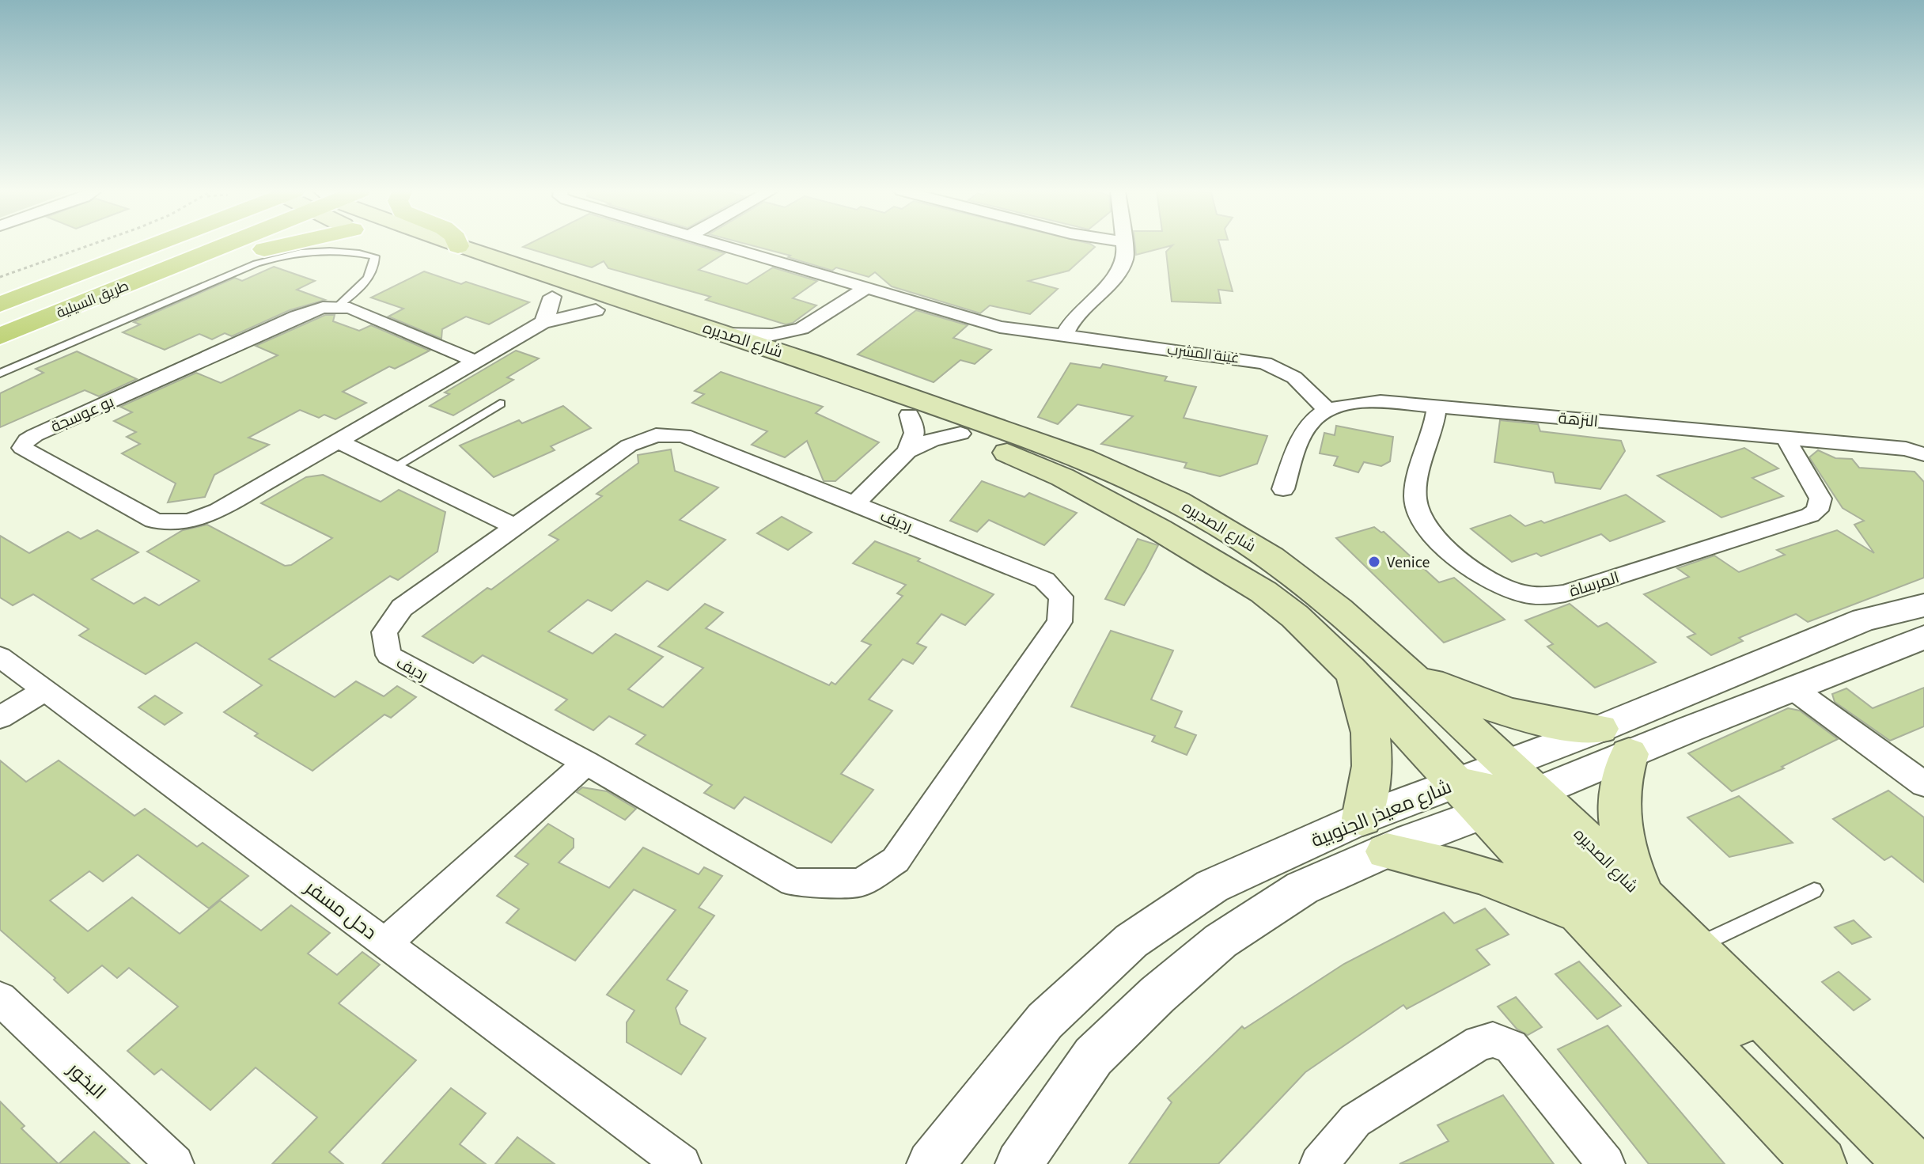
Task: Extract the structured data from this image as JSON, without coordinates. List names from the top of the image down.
{
  "streets": {
    "main road": ["طريق السيلية", "شارع الصديره"],
    "street": [
      "غينة المشرب",
      "بو عوسجة",
      "النزهة",
      "رديف",
      "المرساة",
      "شارع معيذر الجنوبية",
      "دحل مسفر",
      "البخور"
    ]
  },
  "crossings": [
    ["شارع الصديره", "بو عوسجة"],
    ["شارع الصديره", "شارع معيذر الجنوبية"],
    ["غينة المشرب", "النزهة"],
    ["النزهة", "المرساة"]
  ],
  "places": ["Venice"]
}
